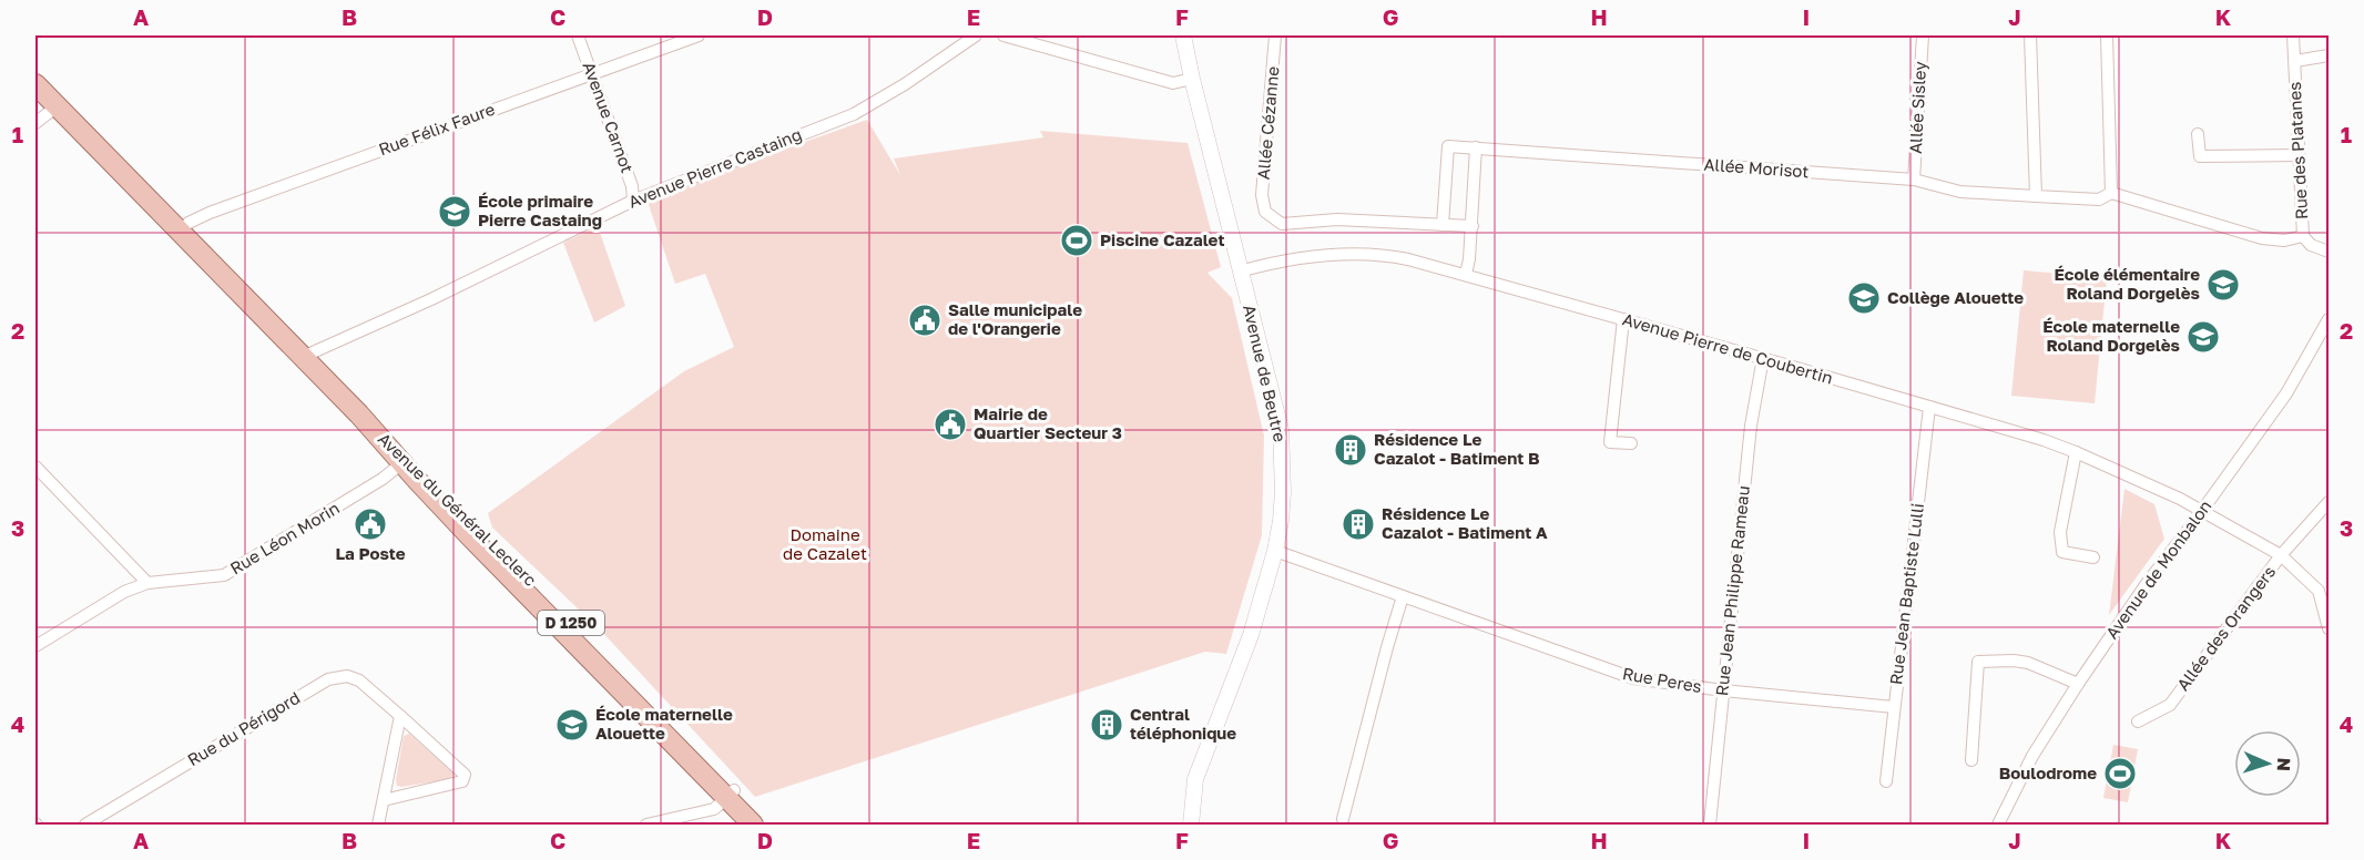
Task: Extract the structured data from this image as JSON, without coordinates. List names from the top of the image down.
{
  "streets": {
    "main road": ["Avenue du Général Leclerc", "D 1250"],
    "street": [
      "Allée Sisley",
      "Avenue Carnot",
      "Allée Cézanne",
      "Rue Félix Faure",
      "Rue des Platanes",
      "Avenue Pierre Castaing",
      "Allée Morisot",
      "Avenue Pierre de Coubertin",
      "Avenue de Beutre",
      "Rue Léon Morin",
      "Avenue de Monbalon",
      "Rue Jean Philippe Rameau",
      "Rue Jean Baptiste Lulli",
      "Allée des Orangers",
      "Rue Peres",
      "Rue du Périgord"
    ]
  },
  "crossings": [
    ["Allée Sisley", "Allée Morisot"],
    ["Avenue Carnot", "Rue Félix Faure"],
    ["Avenue Carnot", "Avenue Pierre Castaing"],
    ["Allée Cézanne", "Allée Morisot"],
    ["Rue Félix Faure", "Avenue du Général Leclerc"],
    ["Avenue Pierre Castaing", "Avenue du Général Leclerc"],
    ["Avenue Pierre de Coubertin", "Avenue de Beutre"],
    ["Avenue Pierre de Coubertin", "Avenue de Monbalon"],
    ["Avenue Pierre de Coubertin", "Rue Jean Philippe Rameau"],
    ["Avenue Pierre de Coubertin", "Rue Jean Baptiste Lulli"],
    ["Avenue Pierre de Coubertin", "Allée des Orangers"],
    ["Avenue de Beutre", "Rue Peres"],
    ["Avenue du Général Leclerc", "Rue Léon Morin"],
    ["Rue Jean Philippe Rameau", "Rue Peres"],
    ["Rue Jean Baptiste Lulli", "Rue Peres"]
  ],
  "parks": ["Domaine de Cazalet"],
  "places": {
    "school or university": [
      "École primaire Pierre Castaing",
      "École élémentaire Roland Dorgelès",
      "Collège Alouette",
      "École maternelle Roland Dorgelès",
      "École maternelle Alouette"
    ],
    "sports": ["Piscine Cazalet", "Boulodrome"],
    "public building": ["Salle municipale de l'Orangerie", "Mairie de Quartier Secteur 3", "La Poste"],
    "building": ["Résidence Le Cazalot - Batiment B", "Résidence Le Cazalot - Batiment A", "Central téléphonique"]
  },
  "north": "right",
  "grid": {
    "columns": [
      "A",
      "B",
      "C",
      "D",
      "E",
      "F",
      "G",
      "H",
      "I",
      "J",
      "K"
    ],
    "rows": [
      "1",
      "2",
      "3",
      "4"
    ]
  }
}
